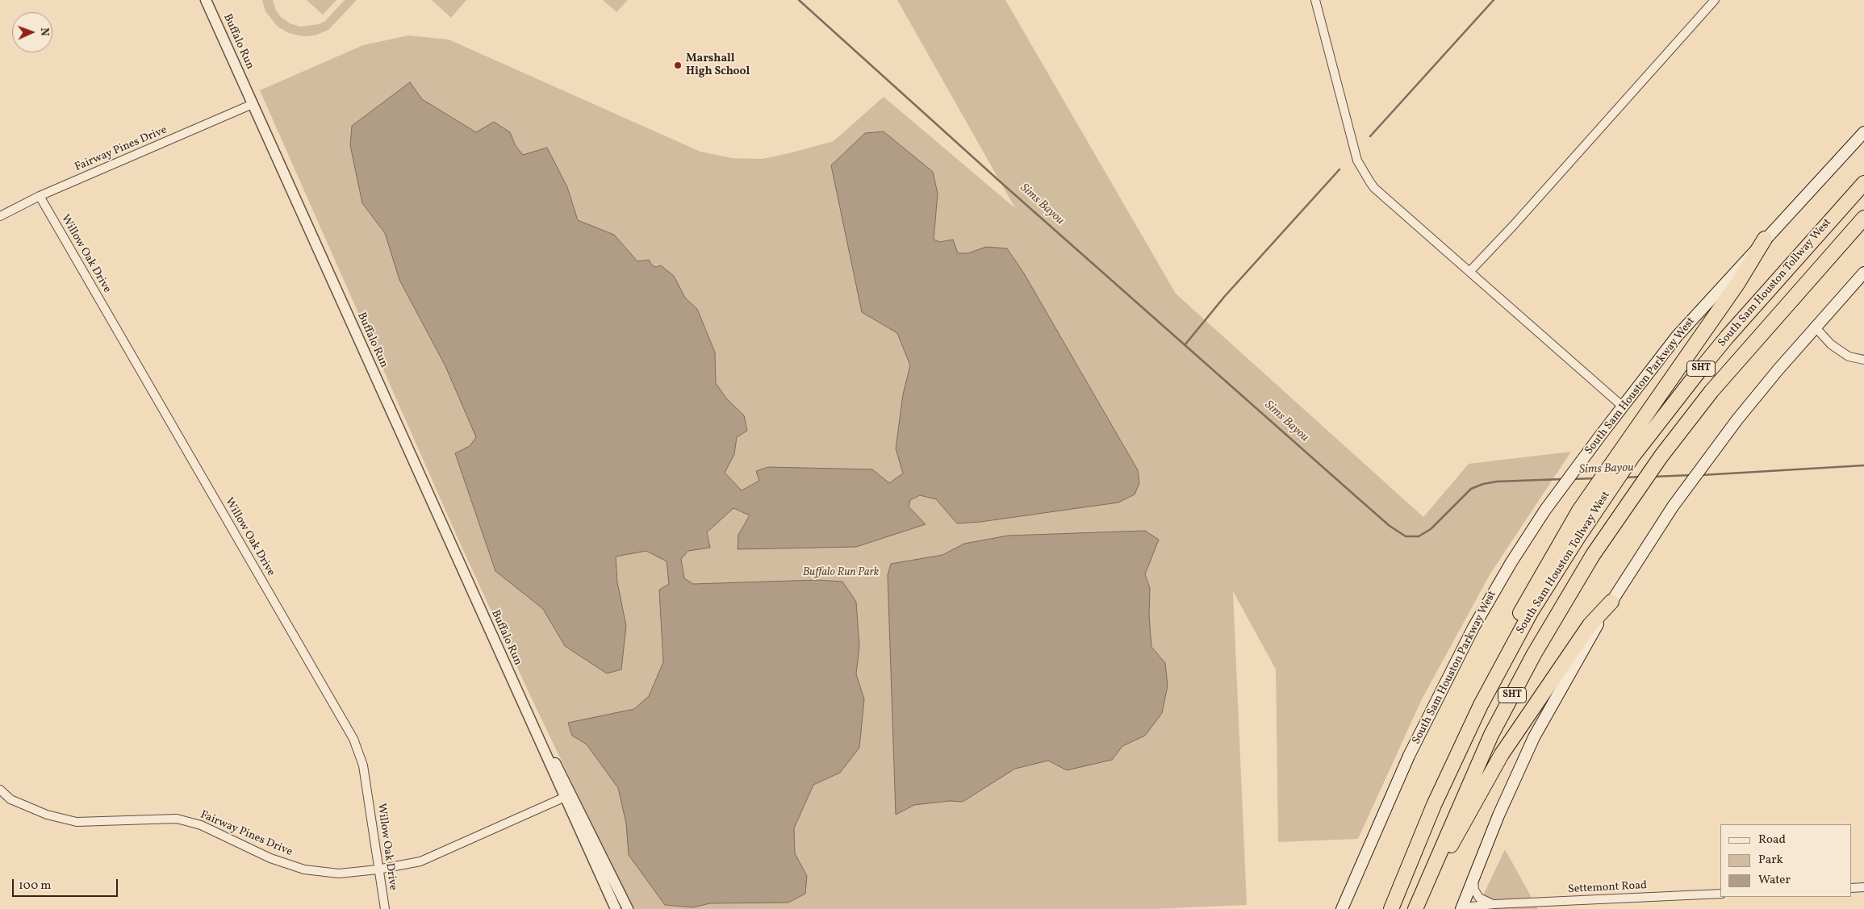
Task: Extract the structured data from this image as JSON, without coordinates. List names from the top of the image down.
{
  "streets": {
    "highway": ["South Sam Houston Tollway West", "SHT"],
    "main road": ["South Sam Houston Parkway West"],
    "street": [
      "Buffalo Run",
      "Fairway Pines Drive",
      "Willow Oak Drive",
      "Settemont Road"
    ]
  },
  "crossings": [
    ["Buffalo Run", "Fairway Pines Drive"],
    ["Fairway Pines Drive", "Willow Oak Drive"]
  ],
  "water": ["Sims Bayou"],
  "parks": ["Buffalo Run Park"],
  "places": ["Marshall High School"],
  "legend": ["Road", "Park", "Water"],
  "scale_bar": "100 m",
  "north": "right"
}
